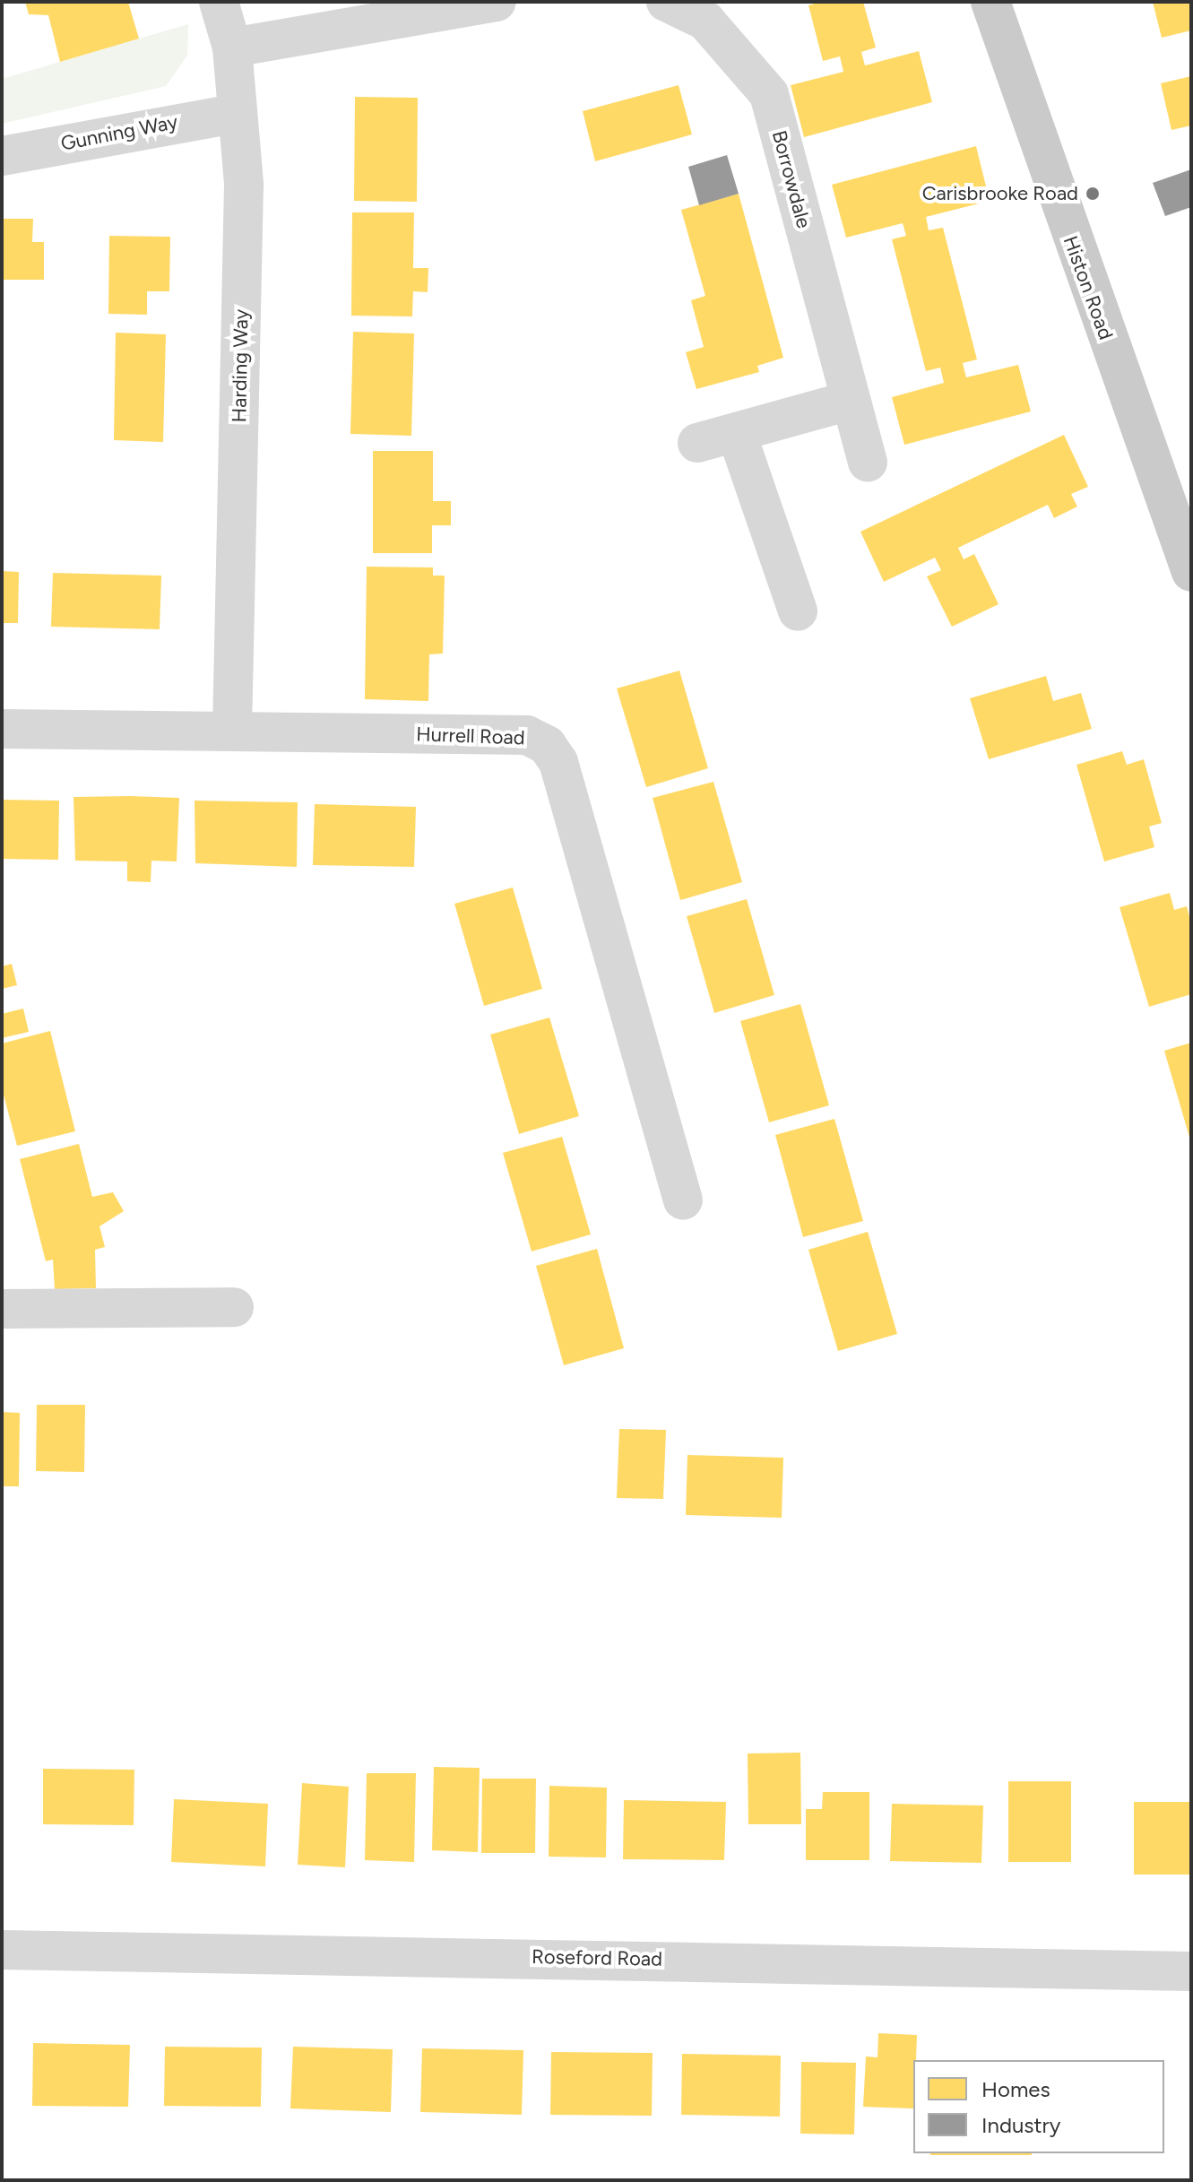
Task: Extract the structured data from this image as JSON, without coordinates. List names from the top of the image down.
{
  "streets": {
    "main road": ["Histon Road"],
    "street": [
      "Gunning Way",
      "Borrowdale",
      "Harding Way",
      "Hurrell Road",
      "Roseford Road"
    ]
  },
  "crossings": [
    ["Gunning Way", "Harding Way"],
    ["Harding Way", "Hurrell Road"]
  ],
  "places": ["Carisbrooke Road"],
  "legend": ["Homes", "Industry"]
}
